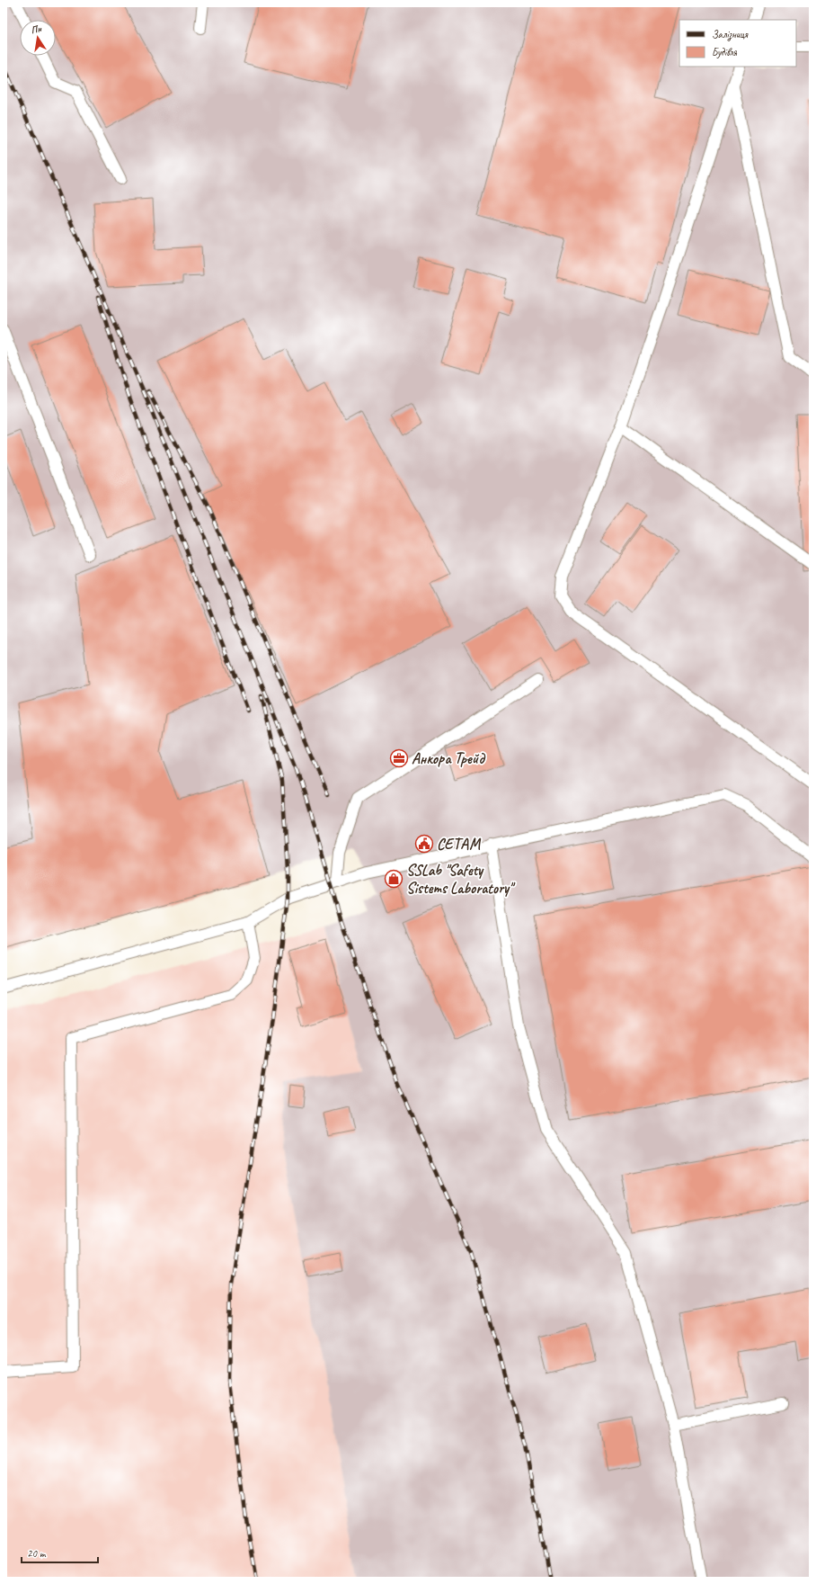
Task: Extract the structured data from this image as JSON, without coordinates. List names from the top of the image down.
{
  "places": {
    "office": ["Анкора Трейд"],
    "public building": ["СЕТАМ"],
    "shop": ["SSLab \"Safety Sistems Laboratory\""]
  },
  "legend": ["Залізниця", "Будівля"],
  "scale_bar": "20 m",
  "north": "top"
}
